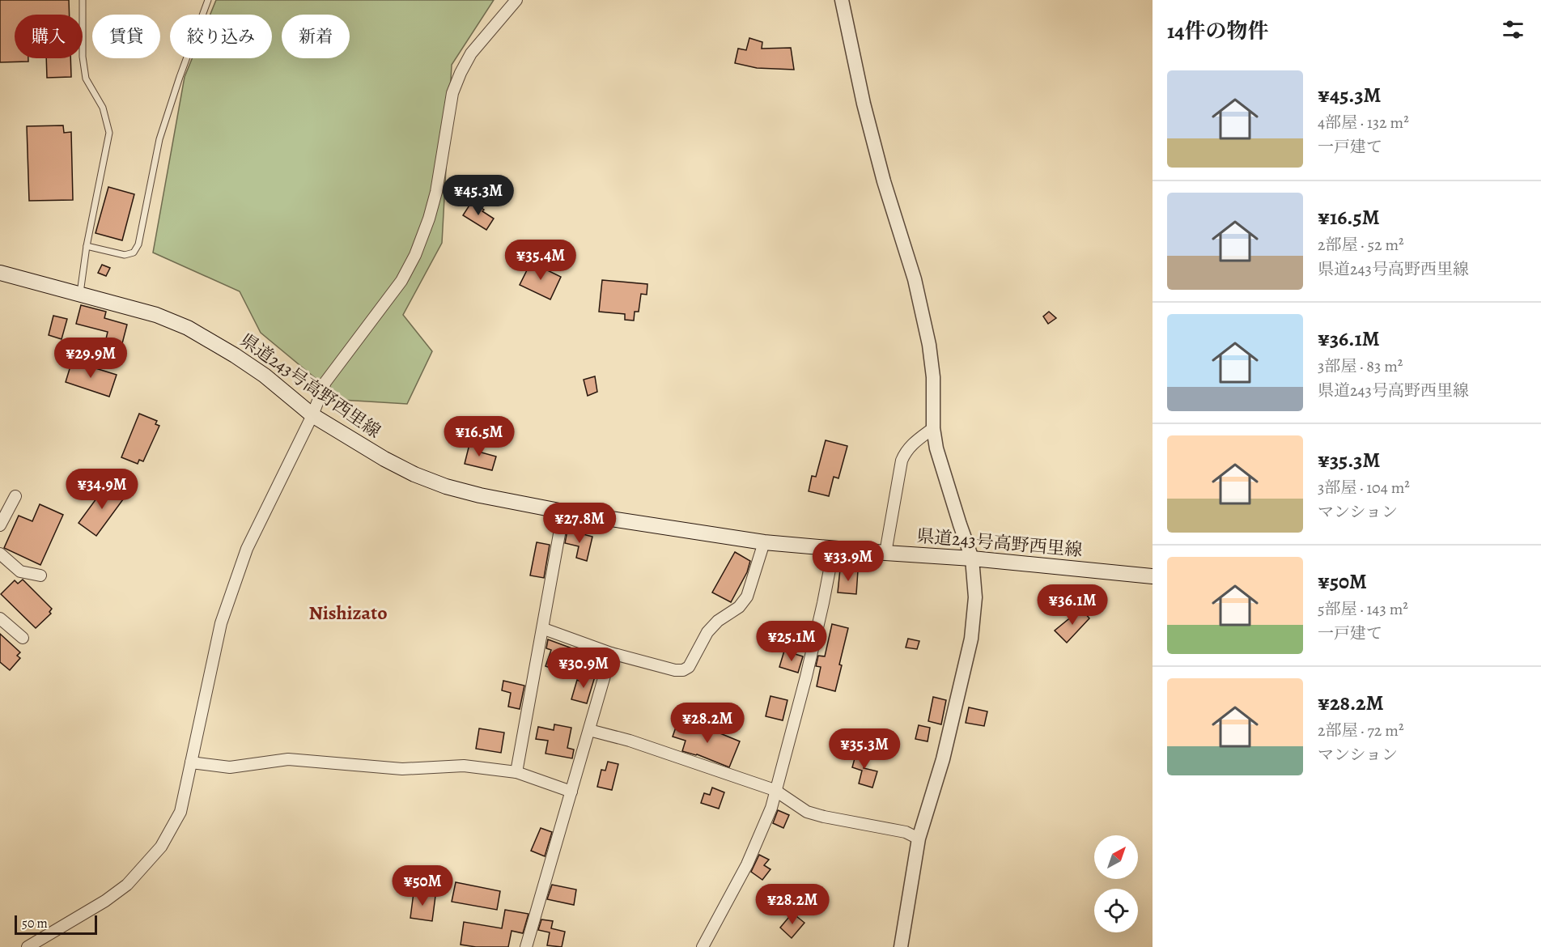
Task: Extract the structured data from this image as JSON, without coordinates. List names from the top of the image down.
{
  "streets": {
    "main road": ["県道243号高野西里線"]
  },
  "districts": ["Nishizato"],
  "scale_bar": "50 m",
  "north": "top right",
  "page": {
    "heading": "14件の物件",
    "chip": [
      "購入",
      "賃貸",
      "絞り込み",
      "新着"
    ],
    "list": [
      {
        "name": "¥45.3M",
        "note": "4部屋 · 132 m² · 一戸建て"
      },
      {
        "name": "¥16.5M",
        "note": "2部屋 · 52 m² · 県道243号高野西里線"
      },
      {
        "name": "¥36.1M",
        "note": "3部屋 · 83 m² · 県道243号高野西里線"
      },
      {
        "name": "¥35.3M",
        "note": "3部屋 · 104 m² · マンション"
      },
      {
        "name": "¥50M",
        "note": "5部屋 · 143 m² · 一戸建て"
      },
      {
        "name": "¥28.2M",
        "note": "2部屋 · 72 m² · マンション"
      }
    ],
    "price": [
      "¥45.3M",
      "¥35.4M",
      "¥29.9M",
      "¥16.5M",
      "¥34.9M",
      "¥27.8M",
      "¥33.9M",
      "¥36.1M",
      "¥25.1M",
      "¥30.9M",
      "¥28.2M",
      "¥35.3M",
      "¥50M",
      "¥28.2M"
    ],
    "scale": "50 m"
  }
}
